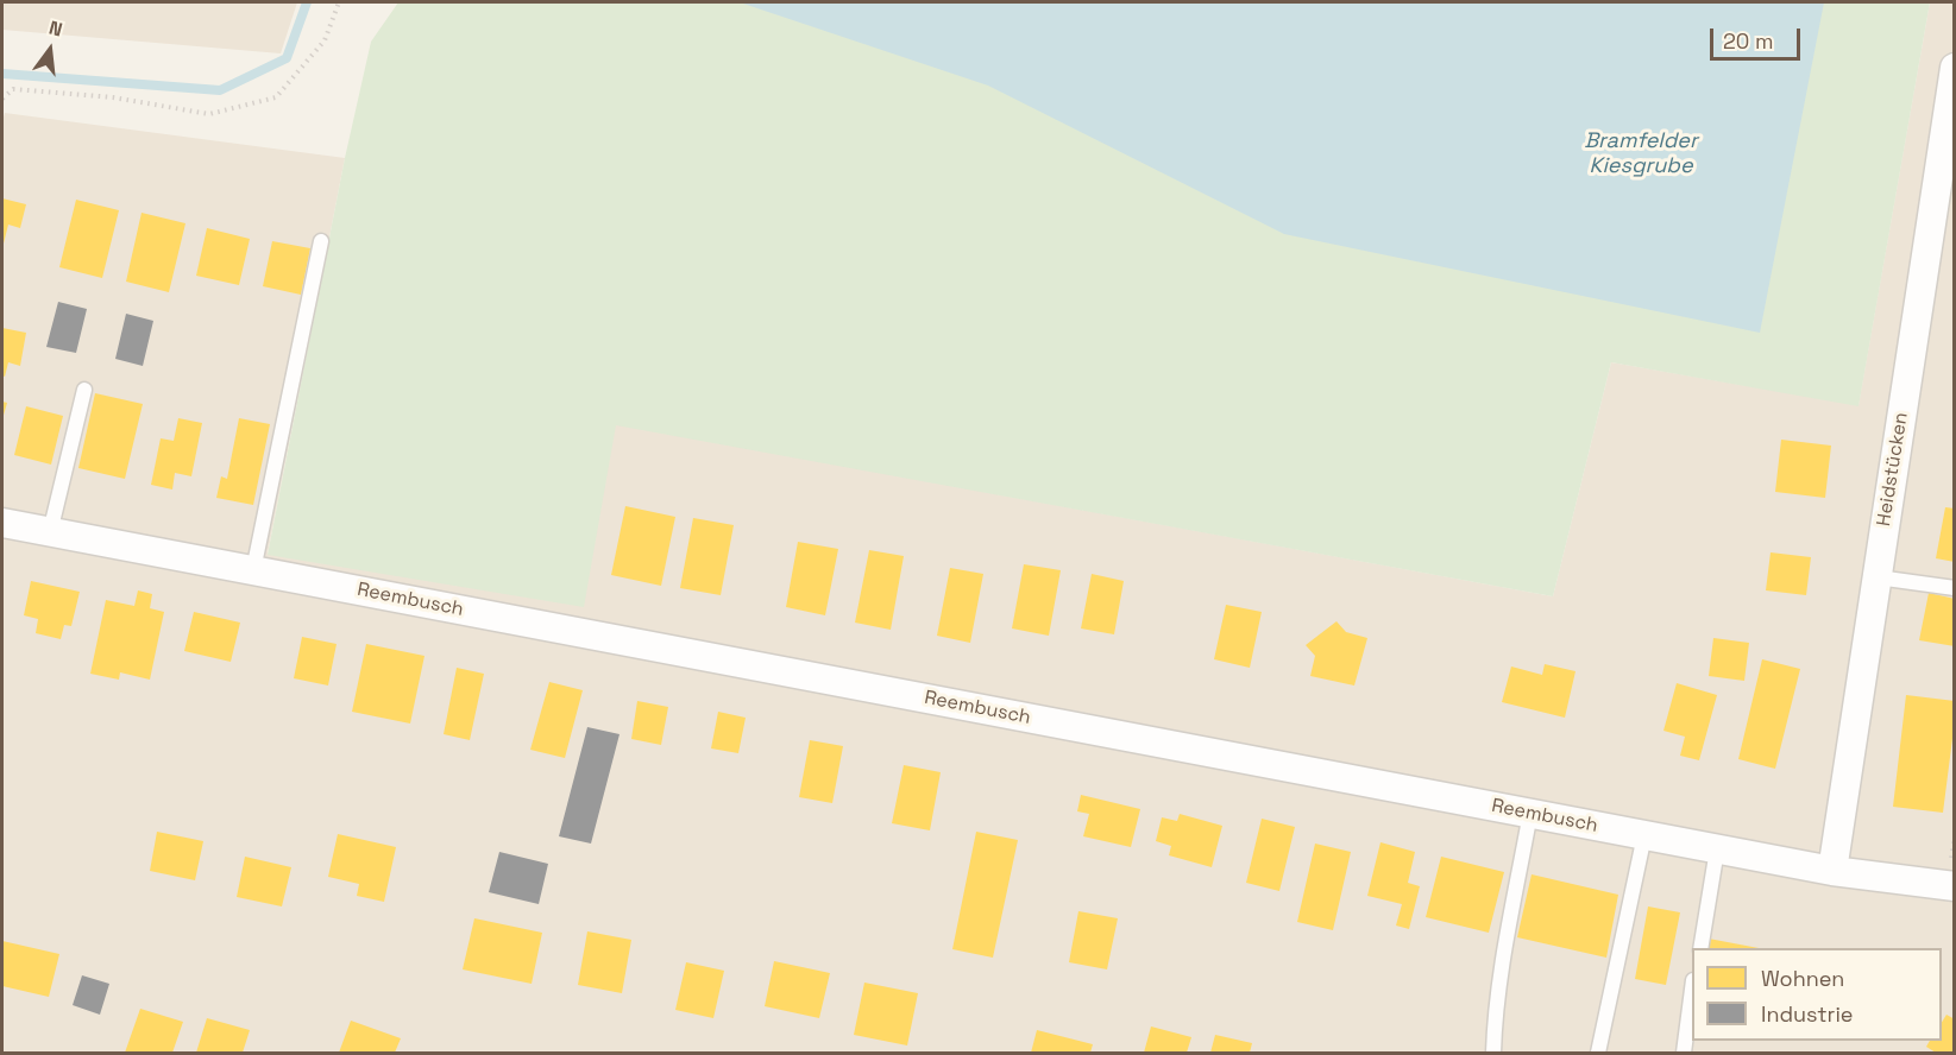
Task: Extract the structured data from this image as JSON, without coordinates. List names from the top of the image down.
{
  "streets": {
    "street": ["Heidstücken", "Reembusch"]
  },
  "crossings": [
    ["Heidstücken", "Reembusch"]
  ],
  "water": ["Bramfelder Kiesgrube"],
  "legend": ["Wohnen", "Industrie"],
  "scale_bar": "20 m",
  "north": "top"
}
